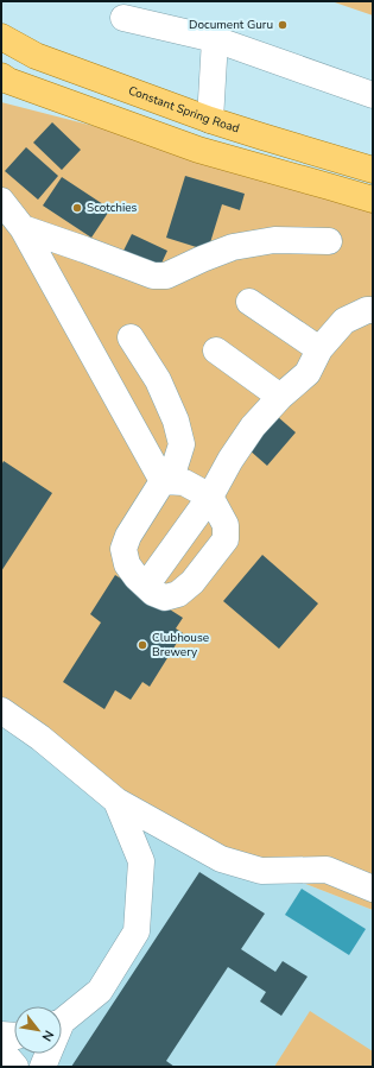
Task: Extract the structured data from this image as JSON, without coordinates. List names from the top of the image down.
{
  "streets": {
    "main road": ["Constant Spring Road"]
  },
  "places": ["Document Guru", "Scotchies", "Clubhouse Brewery"],
  "north": "bottom right"
}
